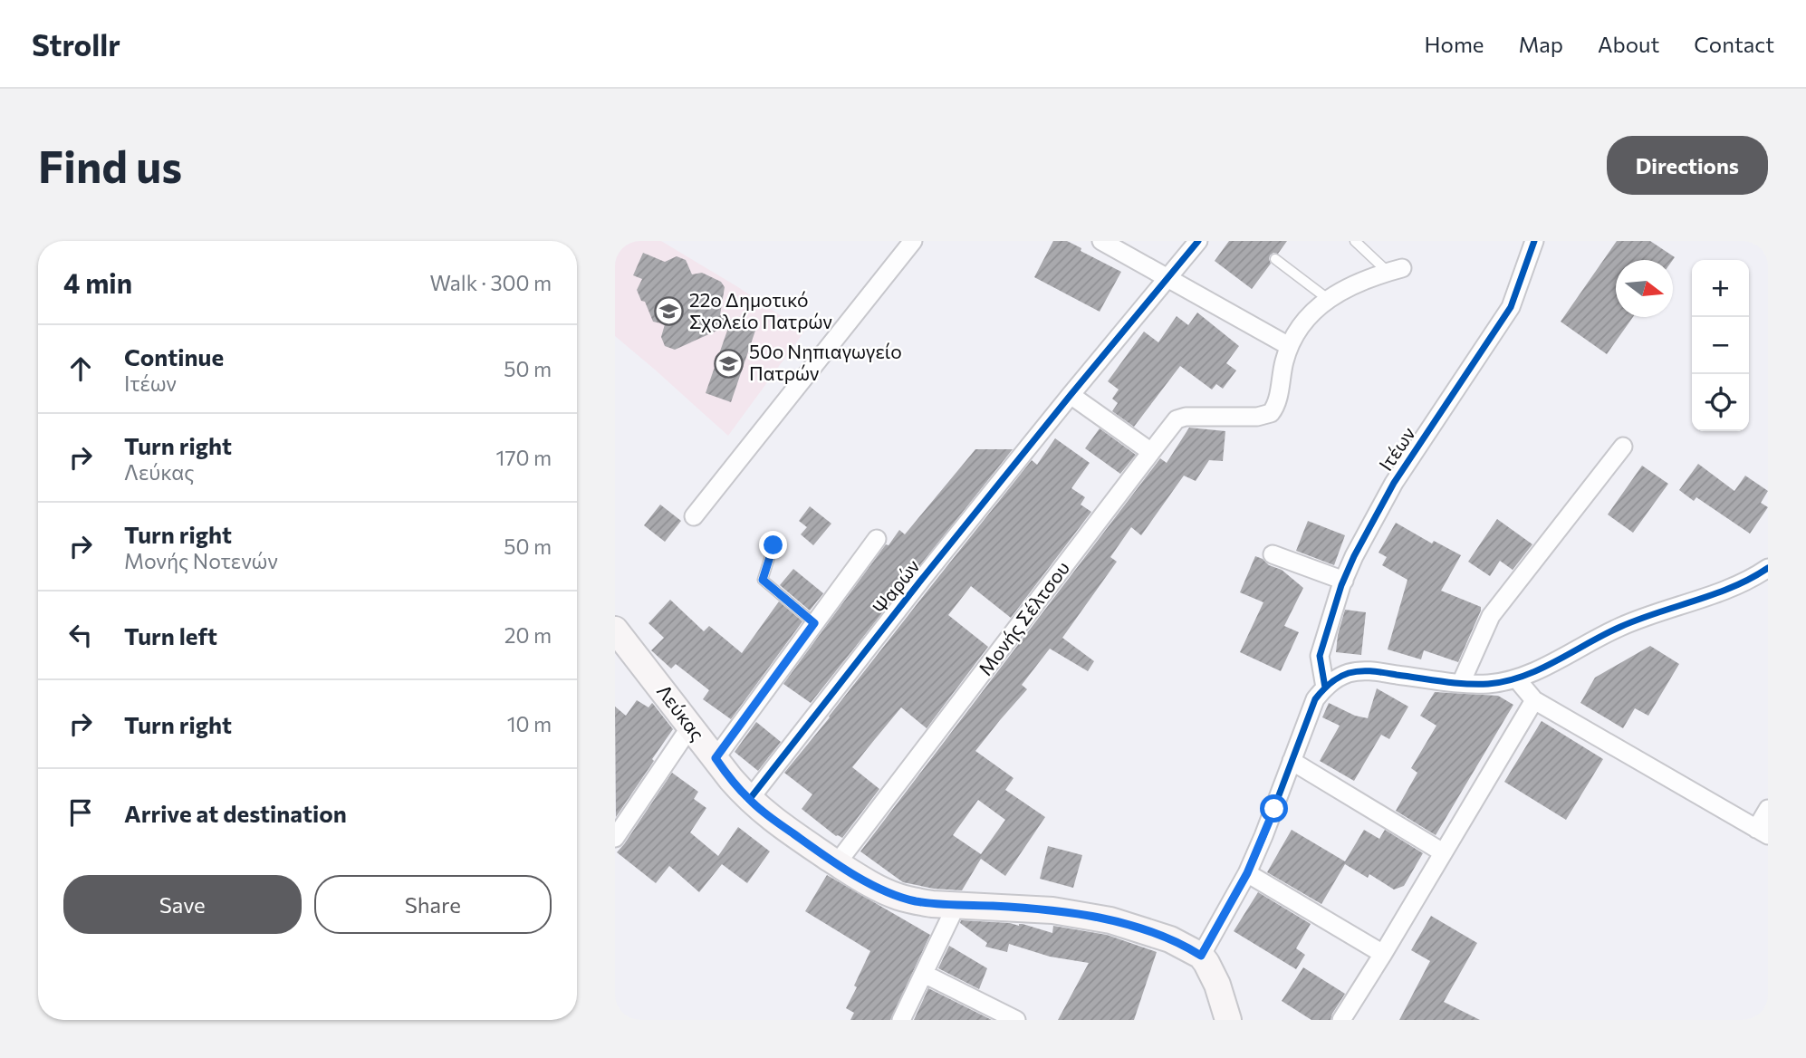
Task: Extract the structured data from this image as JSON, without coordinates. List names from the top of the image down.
{
  "streets": {
    "main road": ["Λεύκας"],
    "street": ["Ιτέων", "Ψαρών", "Μονής Σέλτσου"]
  },
  "crossings": [
    ["Ψαρών", "Λεύκας"],
    ["Μονής Σέλτσου", "Λεύκας"]
  ],
  "places": {
    "school or university": ["22ο Δημοτικό Σχολείο Πατρών", "50o Νηπιαγωγείο Πατρών"]
  },
  "north": "right",
  "page": {
    "header": "Strollr",
    "nav": [
      "Home",
      "Map",
      "About",
      "Contact"
    ],
    "buttons": [
      "Directions",
      ["Save", "Share"]
    ],
    "title": "Find us",
    "heading": ["4 min", "Walk · 300 m"],
    "map_buttons": ["+", "−"],
    "list": [
      ["Continue", "Ιτέων", "50 m"],
      ["Turn right", "Λεύκας", "170 m"],
      ["Turn right", "Μονής Νοτενών", "50 m"],
      ["Turn left", "20 m"],
      ["Turn right", "10 m"],
      "Arrive at destination"
    ]
  }
}
